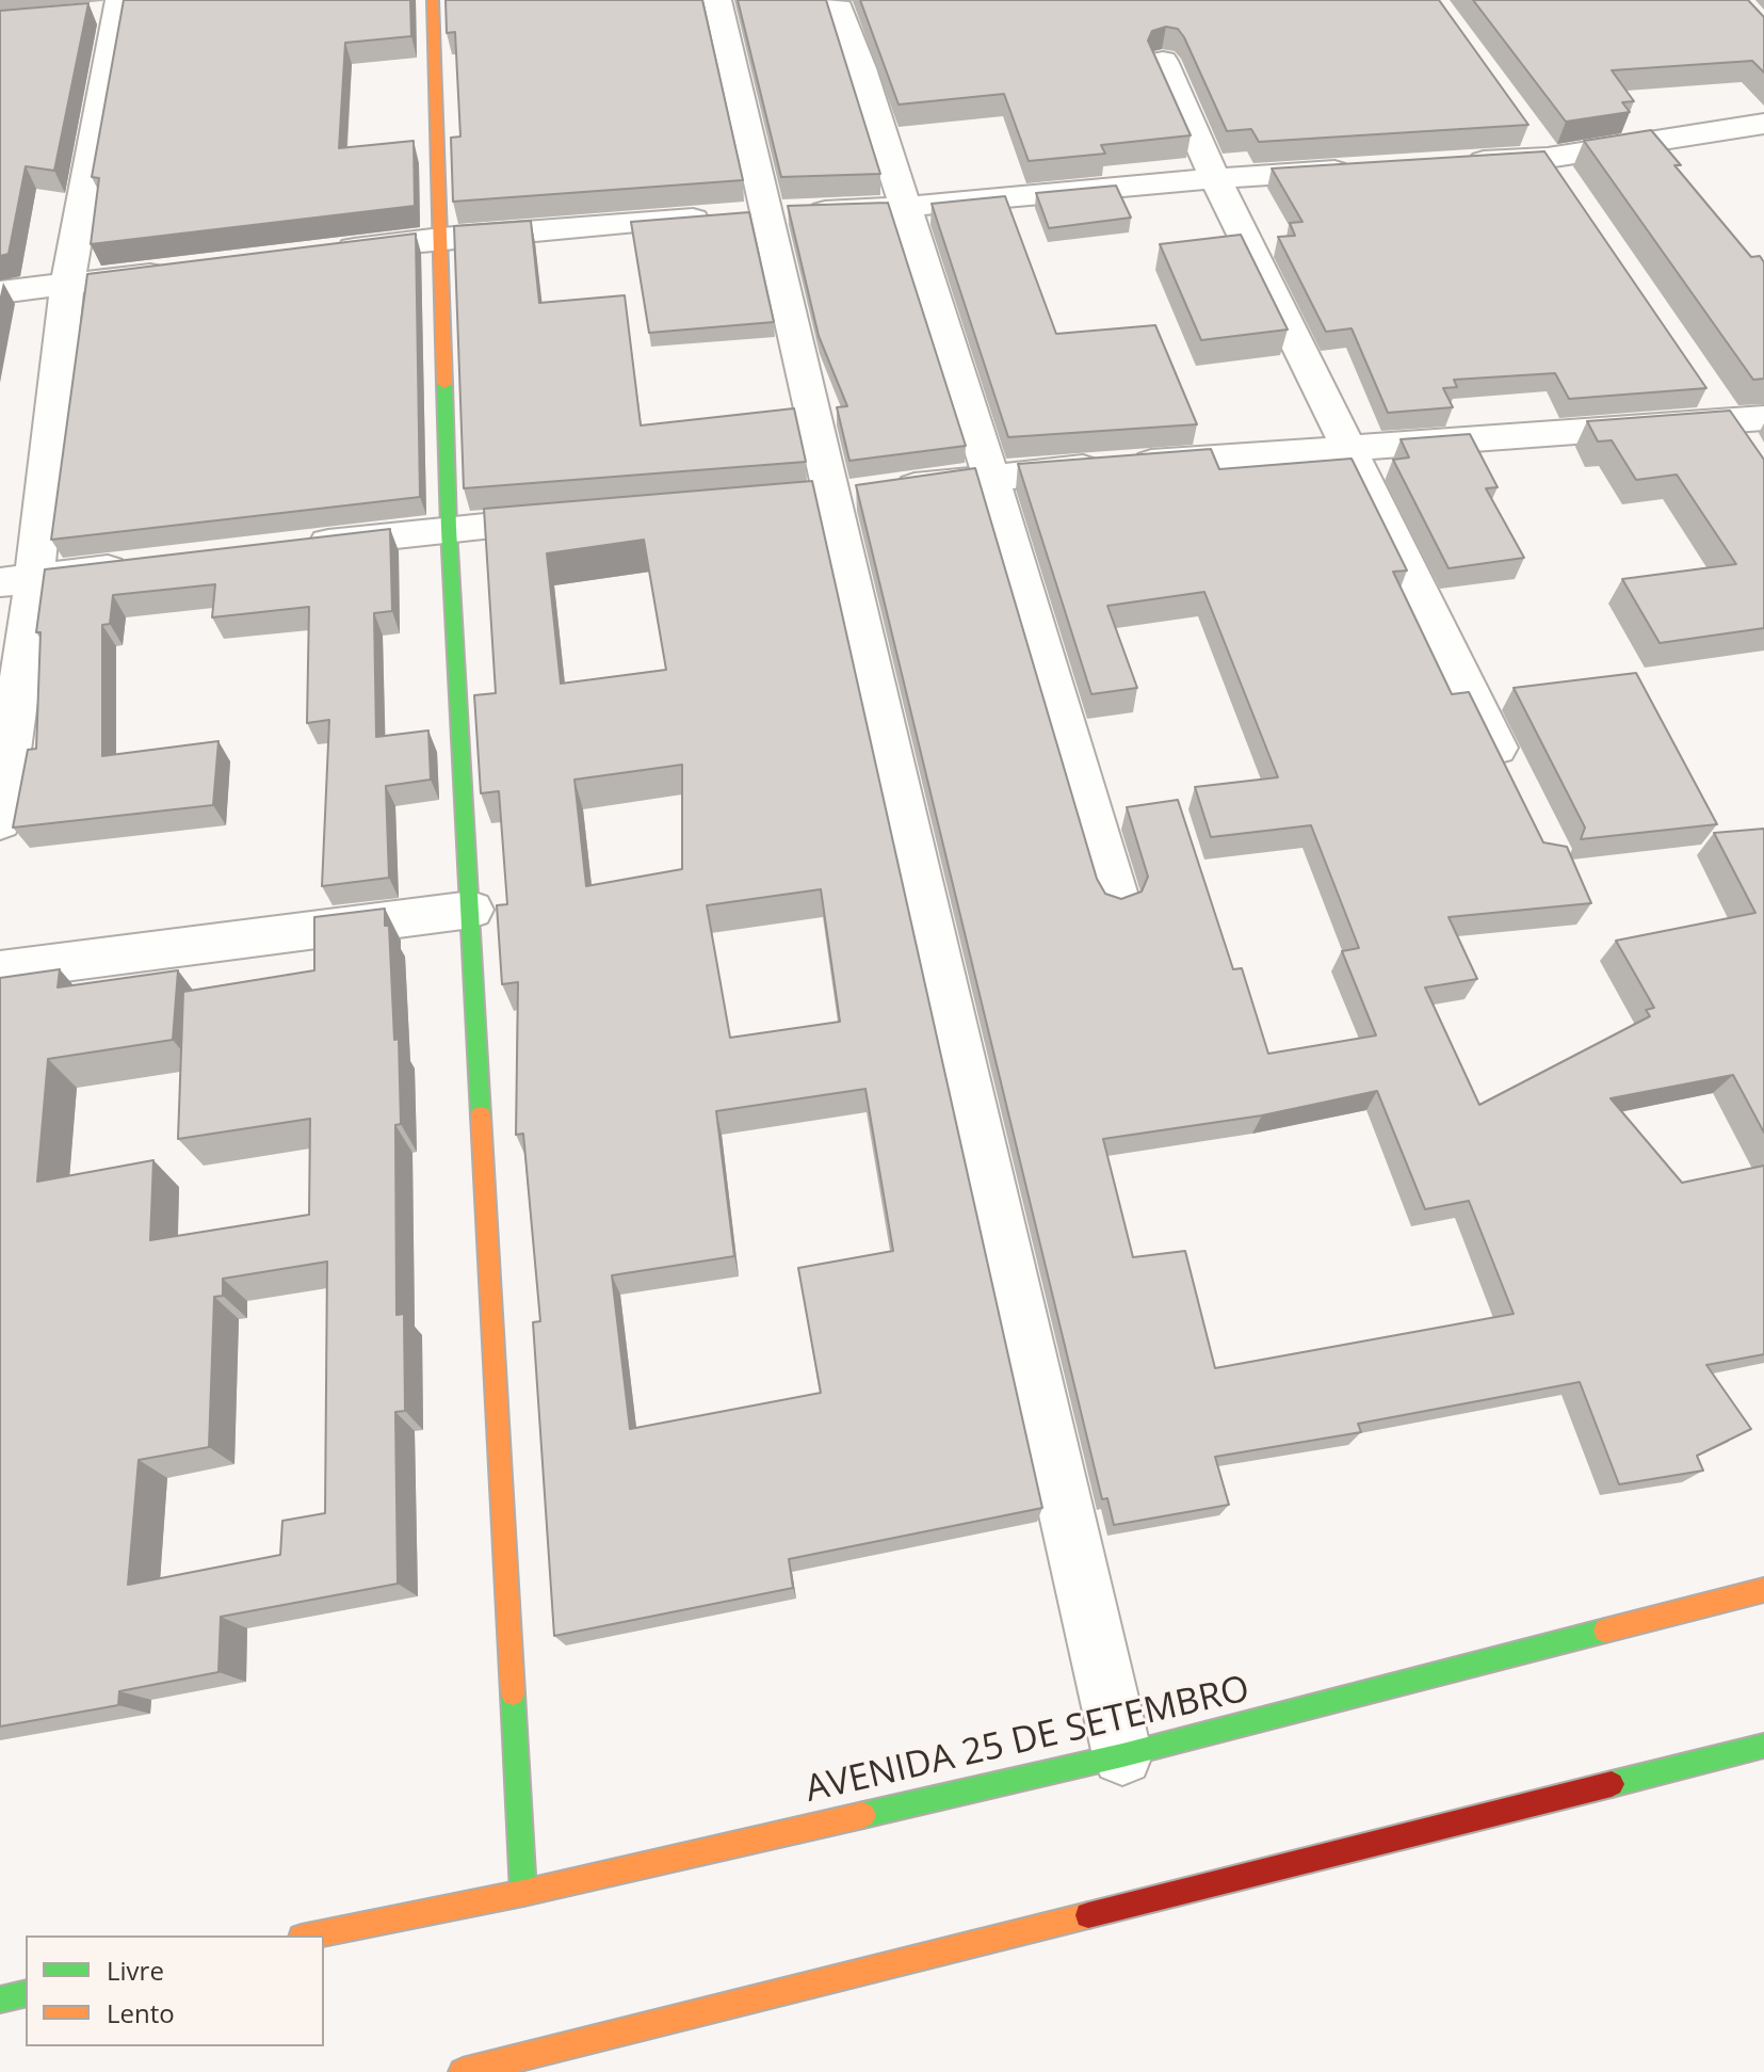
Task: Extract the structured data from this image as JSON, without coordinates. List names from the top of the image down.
{
  "streets": {
    "main road": ["AVENIDA 25 DE SETEMBRO"]
  },
  "legend": ["Livre", "Lento"]
}
